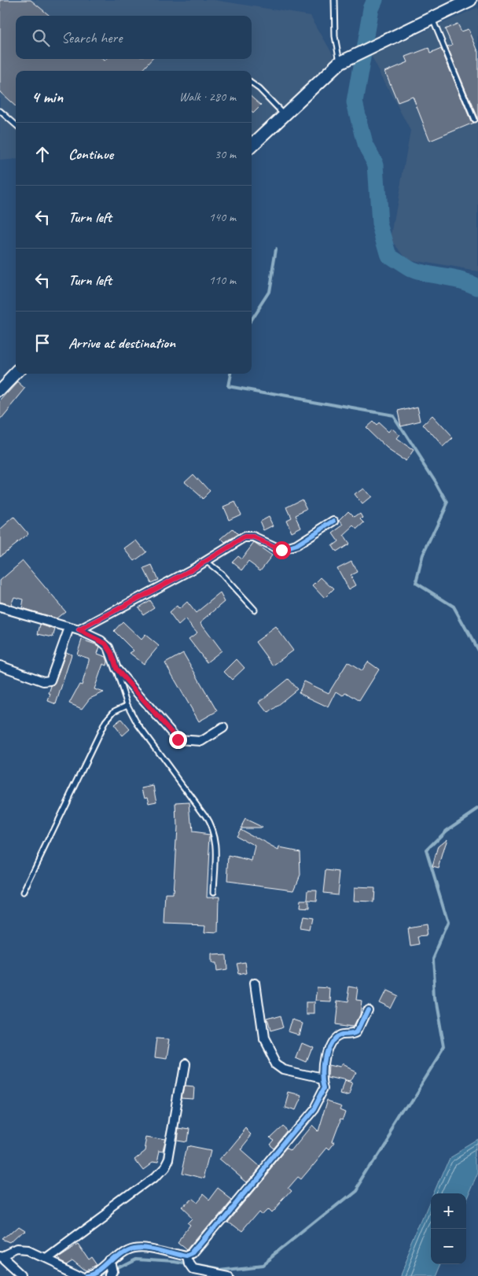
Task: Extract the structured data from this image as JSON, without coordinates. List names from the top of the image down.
{
  "page": {
    "search": "Search here",
    "heading": ["4 min", "Walk · 280 m"],
    "list": [
      ["Continue", "30 m"],
      ["Turn left", "140 m"],
      ["Turn left", "110 m"],
      "Arrive at destination"
    ],
    "map_buttons": ["+", "−"]
  }
}
